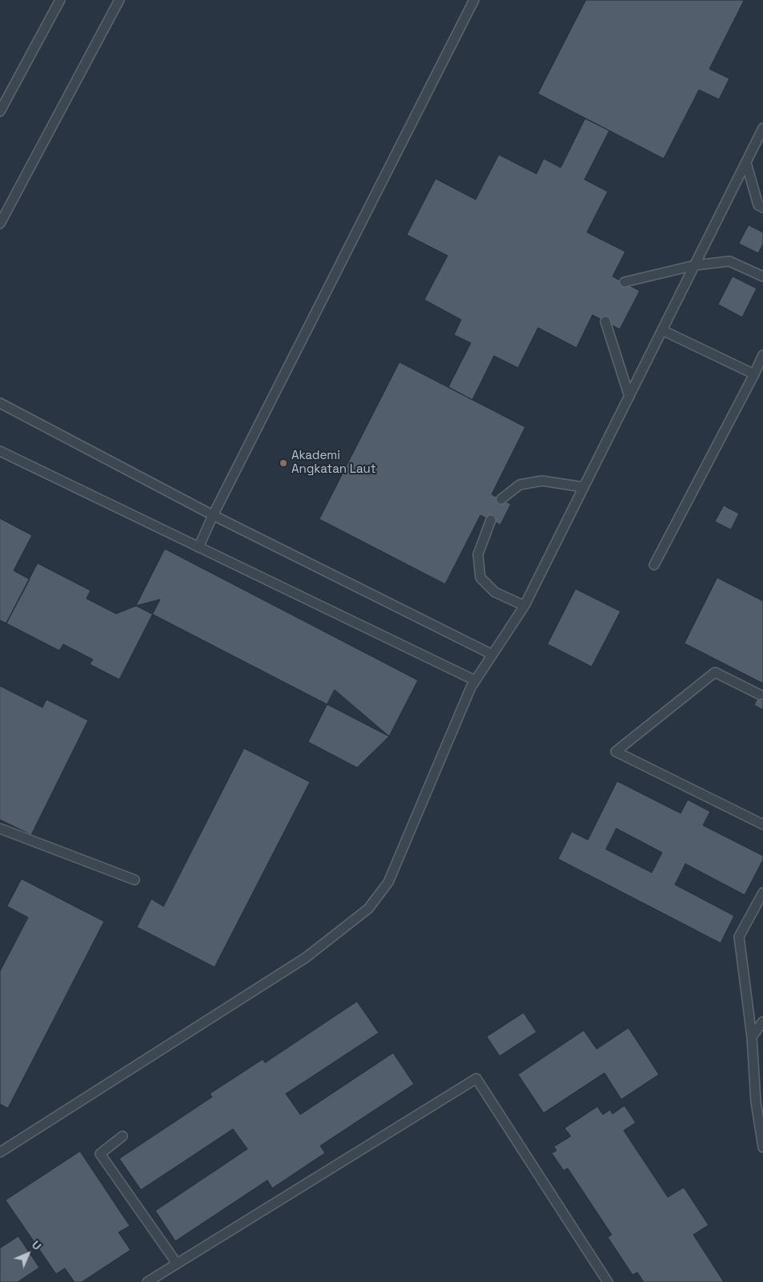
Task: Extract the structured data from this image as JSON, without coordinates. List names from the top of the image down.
{
  "places": ["Akademi Angkatan Laut"],
  "north": "top right"
}
